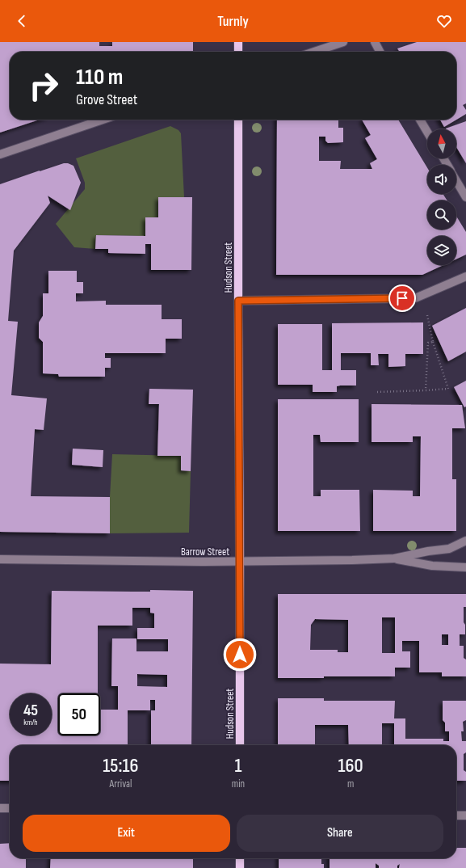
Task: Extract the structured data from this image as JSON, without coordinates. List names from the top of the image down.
{
  "streets": {
    "main road": ["Hudson Street"],
    "street": ["Barrow Street"]
  },
  "crossings": [
    ["Hudson Street", "Barrow Street"]
  ],
  "north": "top",
  "page": {
    "header": "Turnly",
    "turn": ["110 m", "Grove Street"],
    "speed": "45 km/h",
    "limit": "50",
    "eta": [
      "15:16",
      "Arrival",
      "1",
      "min",
      "160",
      "m"
    ],
    "buttons": ["Exit", "Share"]
  }
}
